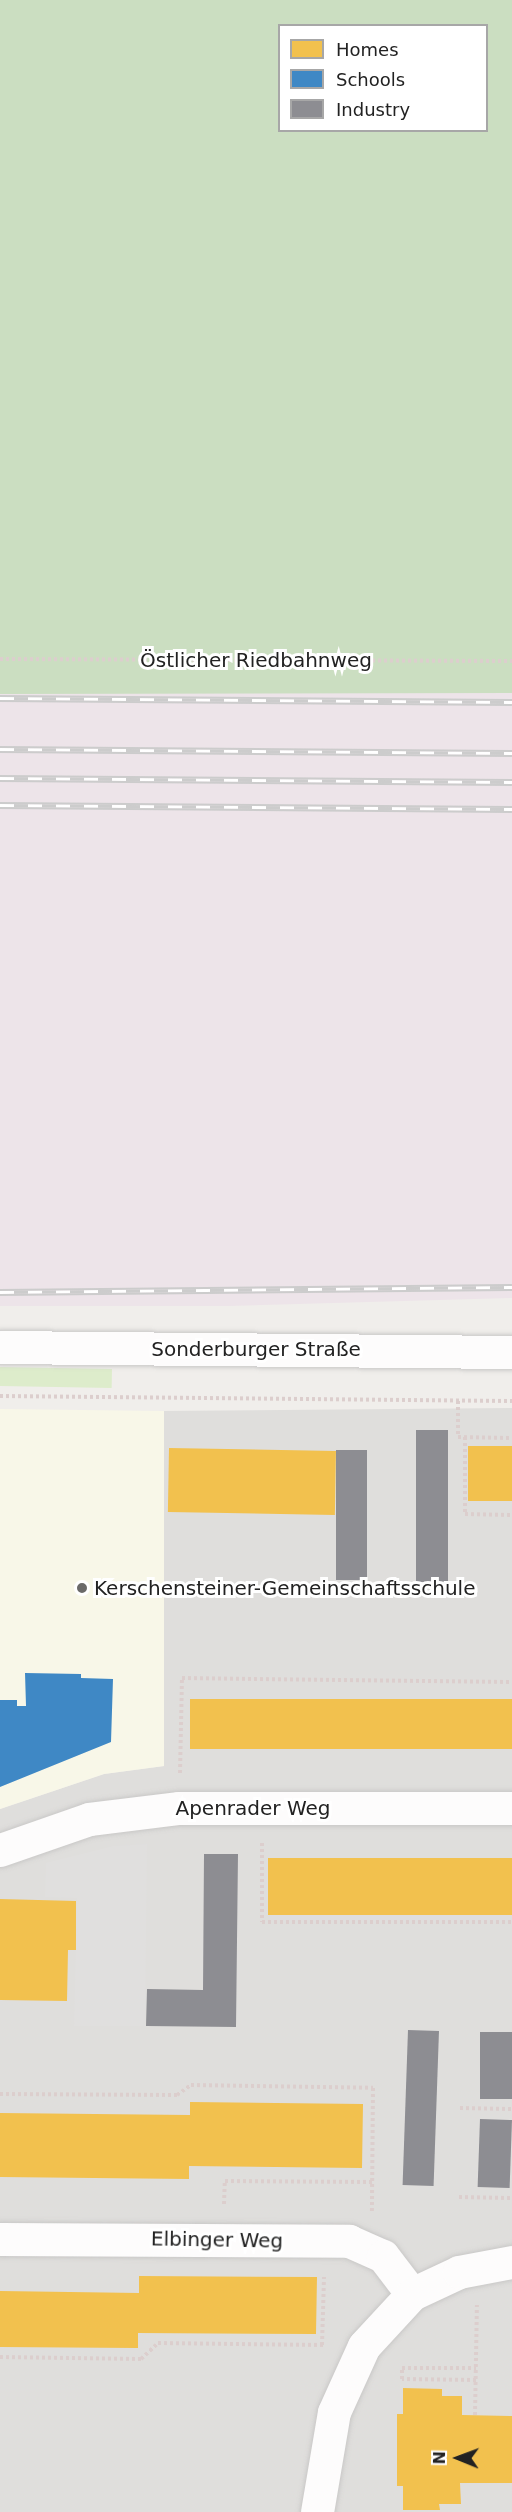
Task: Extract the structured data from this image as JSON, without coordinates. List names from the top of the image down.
{
  "streets": {
    "street": ["Sonderburger Straße", "Apenrader Weg", "Elbinger Weg"],
    "path": ["Östlicher Riedbahnweg"]
  },
  "places": ["Kerschensteiner-Gemeinschaftsschule"],
  "legend": ["Homes", "Schools", "Industry"],
  "north": "left"
}
